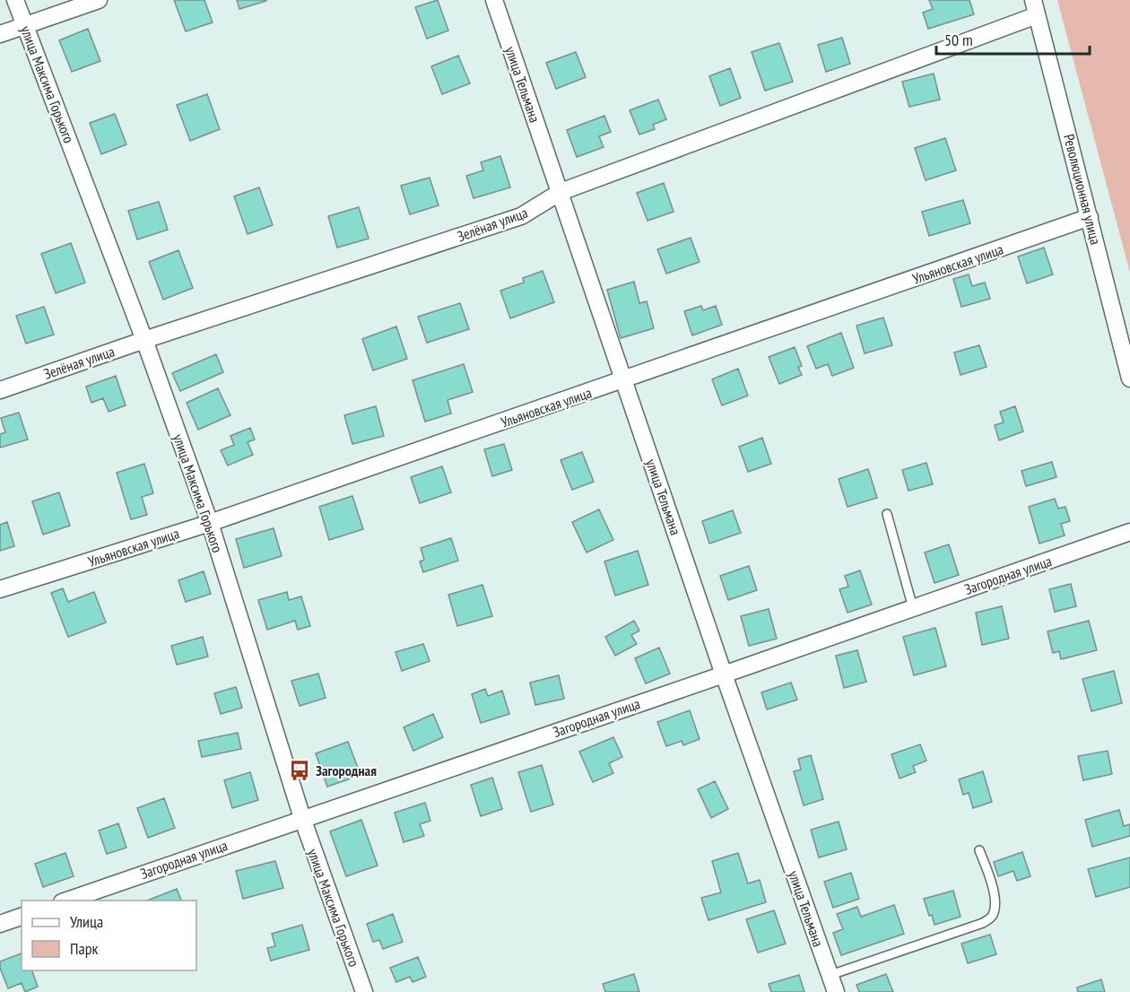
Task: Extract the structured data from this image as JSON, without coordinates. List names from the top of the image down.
{
  "streets": {
    "street": [
      "улица Максима Горького",
      "улица Тельмана",
      "Революционная улица",
      "Зелёная улица",
      "Ульяновская улица",
      "Загородная улица"
    ]
  },
  "crossings": [
    ["улица Максима Горького", "Зелёная улица"],
    ["улица Максима Горького", "Ульяновская улица"],
    ["улица Максима Горького", "Загородная улица"],
    ["улица Тельмана", "Зелёная улица"],
    ["улица Тельмана", "Ульяновская улица"],
    ["улица Тельмана", "Загородная улица"],
    ["Революционная улица", "Зелёная улица"],
    ["Революционная улица", "Ульяновская улица"]
  ],
  "places": {
    "bus stop": ["Загородная"]
  },
  "legend": ["Улица", "Парк"],
  "scale_bar": "50 m"
}
